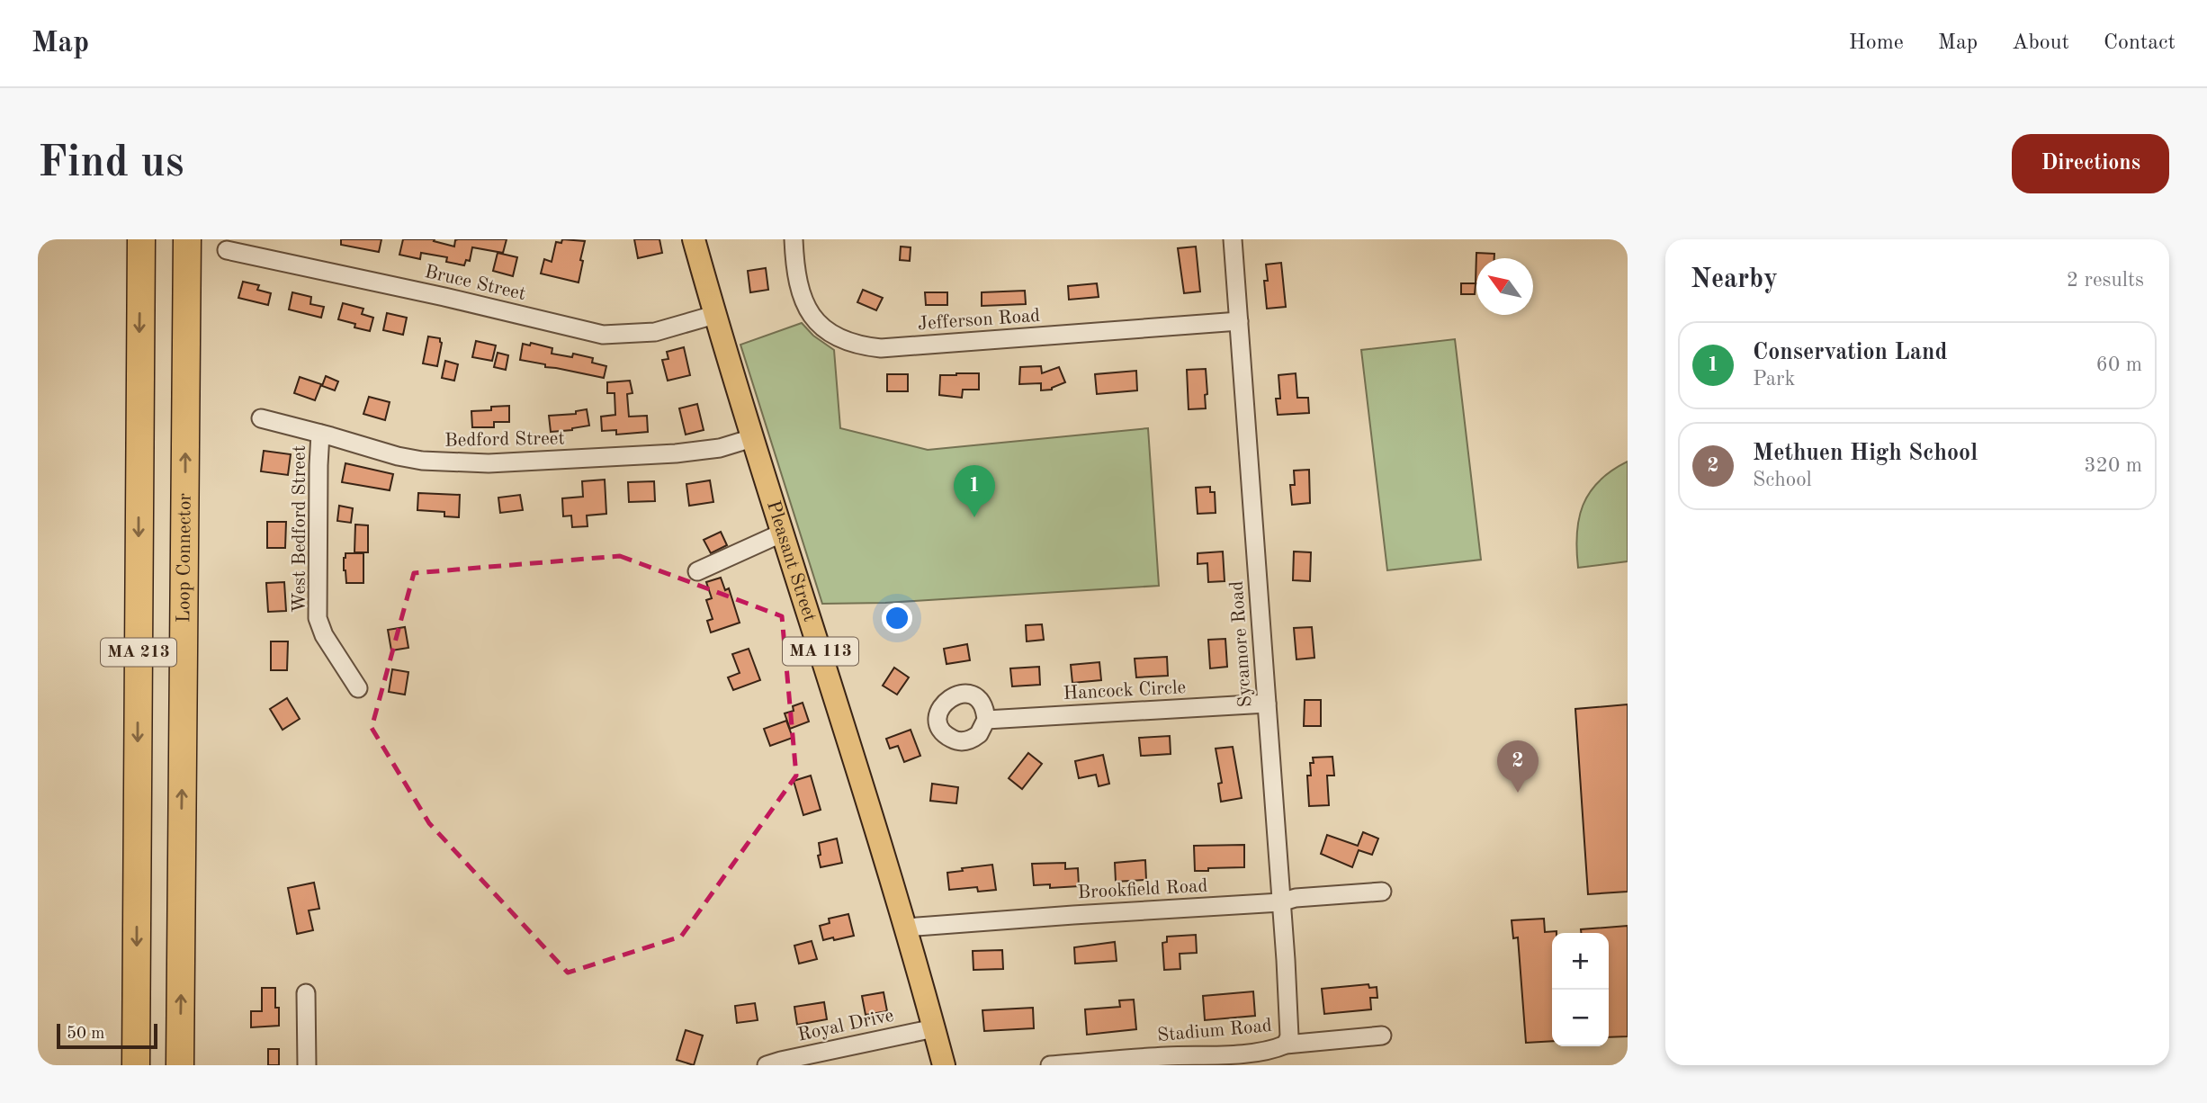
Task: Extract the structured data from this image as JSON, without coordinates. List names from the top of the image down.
{
  "streets": {
    "highway": ["Loop Connector", "MA 213"],
    "main road": ["Pleasant Street", "MA 113"],
    "street": [
      "Bruce Street",
      "Jefferson Road",
      "Bedford Street",
      "West Bedford Street",
      "Sycamore Road",
      "Hancock Circle",
      "Brookfield Road",
      "Royal Drive",
      "Stadium Road"
    ]
  },
  "crossings": [
    ["Bruce Street", "Pleasant Street"],
    ["Jefferson Road", "Sycamore Road"],
    ["Bedford Street", "West Bedford Street"],
    ["Bedford Street", "Pleasant Street"],
    ["Pleasant Street", "Brookfield Road"],
    ["Pleasant Street", "Royal Drive"],
    ["Sycamore Road", "Hancock Circle"],
    ["Sycamore Road", "Brookfield Road"],
    ["Sycamore Road", "Stadium Road"]
  ],
  "scale_bar": "50 m",
  "north": "top left",
  "page": {
    "header": "Map",
    "nav": [
      "Home",
      "Map",
      "About",
      "Contact"
    ],
    "buttons": "Directions",
    "title": "Find us",
    "heading": ["Nearby", "2 results"],
    "list": [
      {
        "mark": "1",
        "name": "Conservation Land",
        "note": "Park",
        "value": "60 m"
      },
      {
        "mark": "2",
        "name": "Methuen High School",
        "note": "School",
        "value": "320 m"
      }
    ],
    "pins": ["1", "2"],
    "map_buttons": ["+", "−"],
    "scale": "50 m"
  }
}
